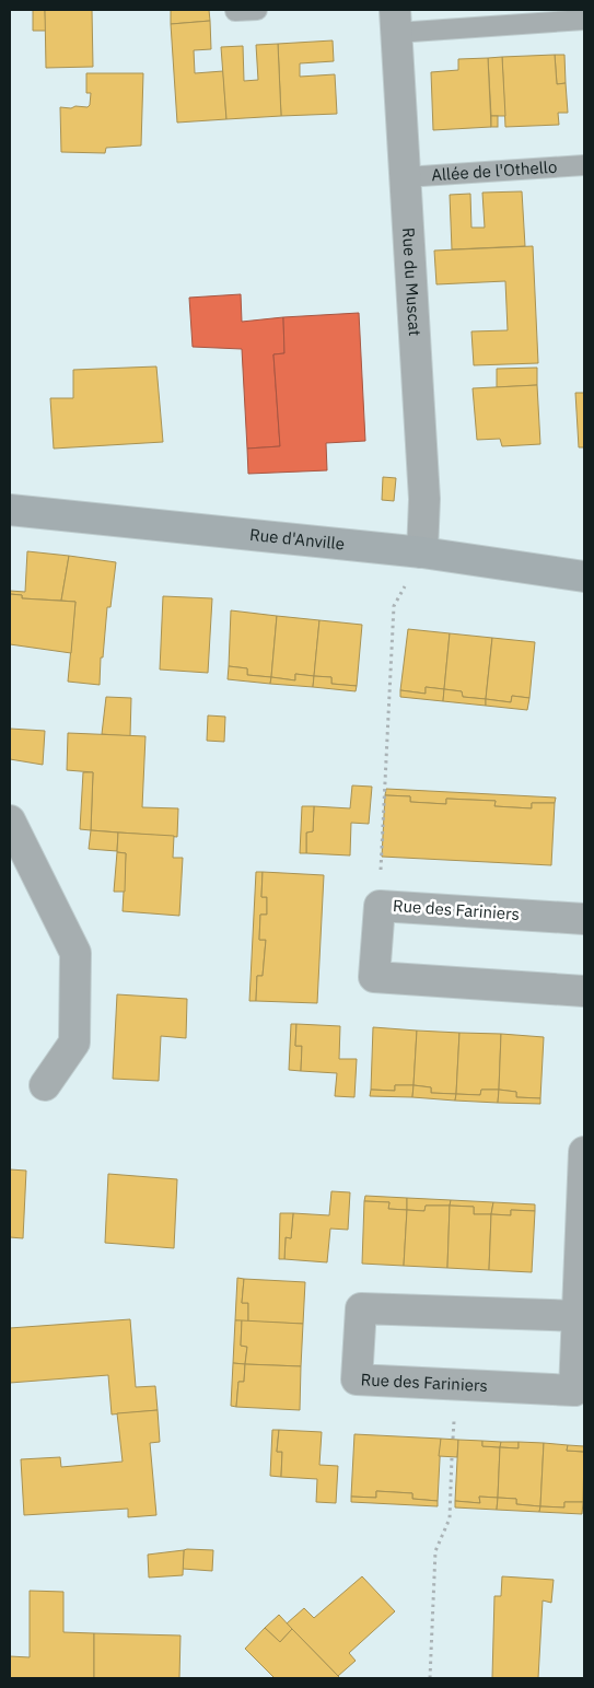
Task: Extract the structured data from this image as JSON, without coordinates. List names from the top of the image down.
{
  "streets": {
    "street": ["Rue du Muscat", "Rue d'Anville", "Rue des Fariniers"],
    "lane": ["Allée de l'Othello"]
  },
  "crossings": [
    ["Allée de l'Othello", "Rue du Muscat"],
    ["Rue du Muscat", "Rue d'Anville"]
  ]
}
